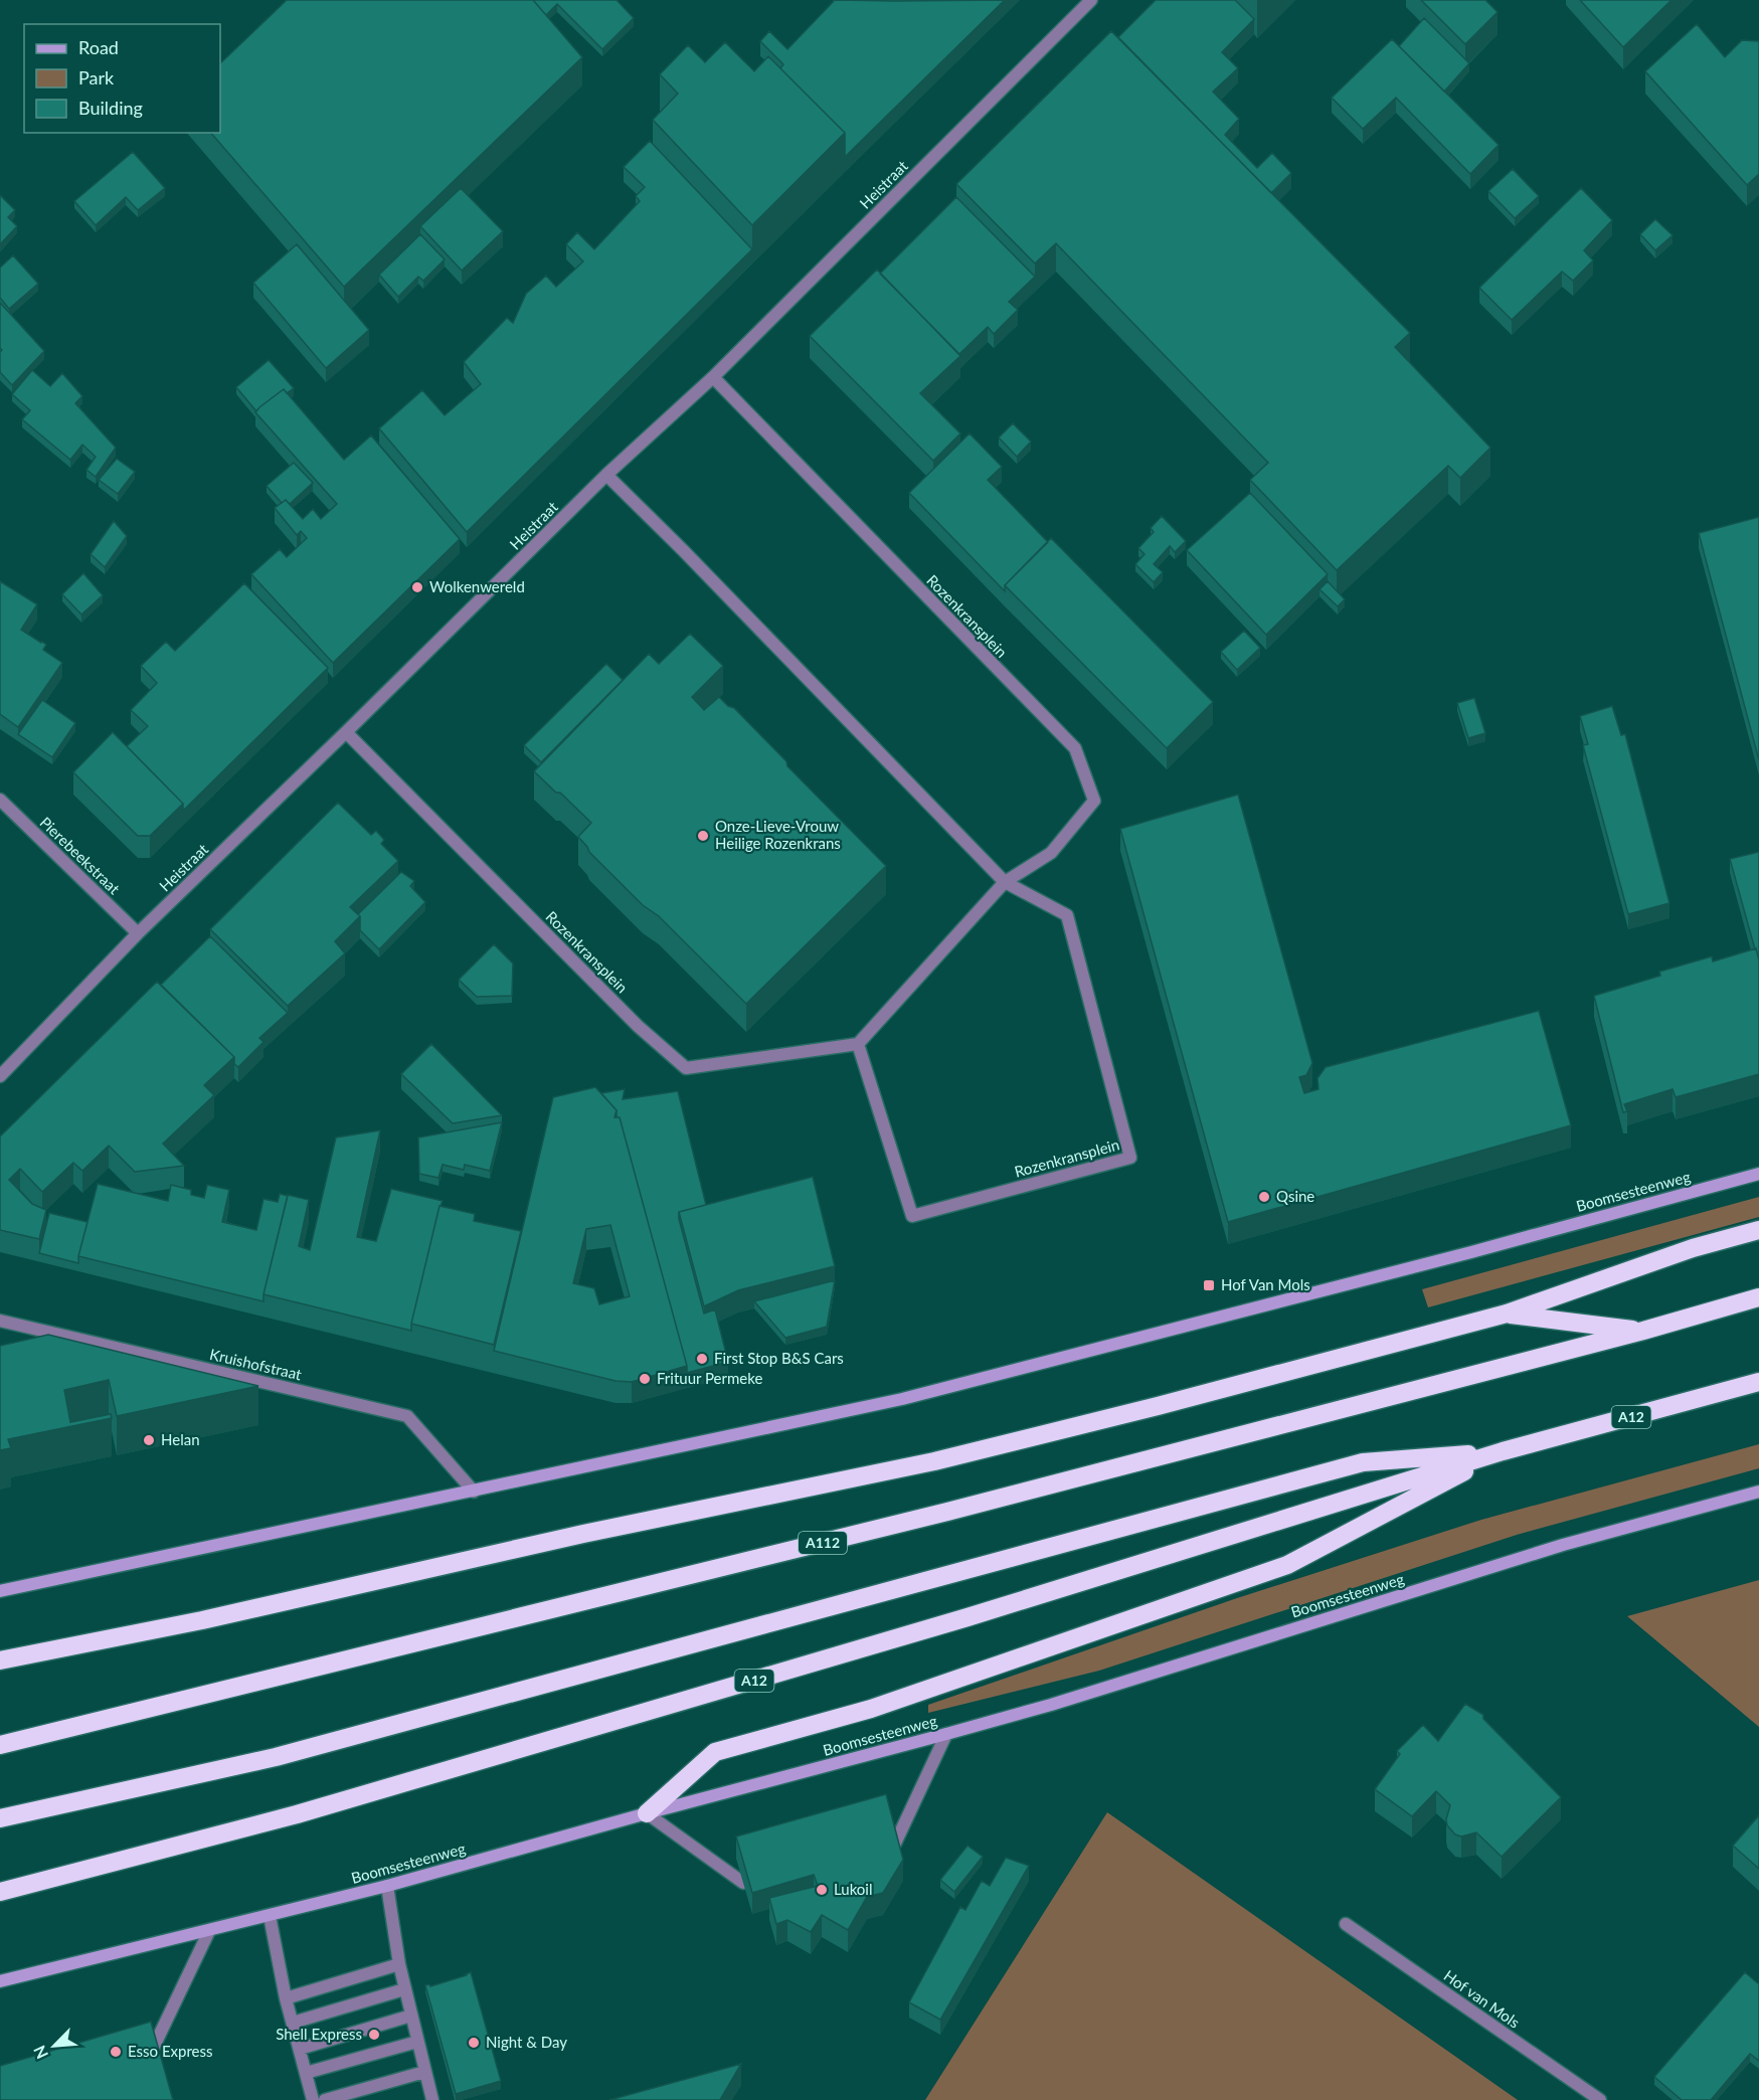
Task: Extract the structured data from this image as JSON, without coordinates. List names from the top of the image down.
{
  "streets": {
    "highway": ["A12", "A112"],
    "main road": ["Boomsesteenweg"],
    "street": [
      "Heistraat",
      "Rozenkransplein",
      "Pierebeekstraat",
      "Kruishofstraat",
      "Hof van Mols"
    ]
  },
  "crossings": [
    ["Heistraat", "Rozenkransplein"],
    ["Heistraat", "Pierebeekstraat"],
    ["Boomsesteenweg", "Kruishofstraat"]
  ],
  "places": {
    "other": [
      "Wolkenwereld",
      "Onze-Lieve-Vrouw Heilige Rozenkrans",
      "Qsine",
      "First Stop B&S Cars",
      "Frituur Permeke",
      "Helan",
      "Lukoil",
      "Shell Express",
      "Night & Day",
      "Esso Express"
    ],
    "transit": ["Hof Van Mols"]
  },
  "legend": ["Road", "Park", "Building"],
  "north": "bottom left"
}
